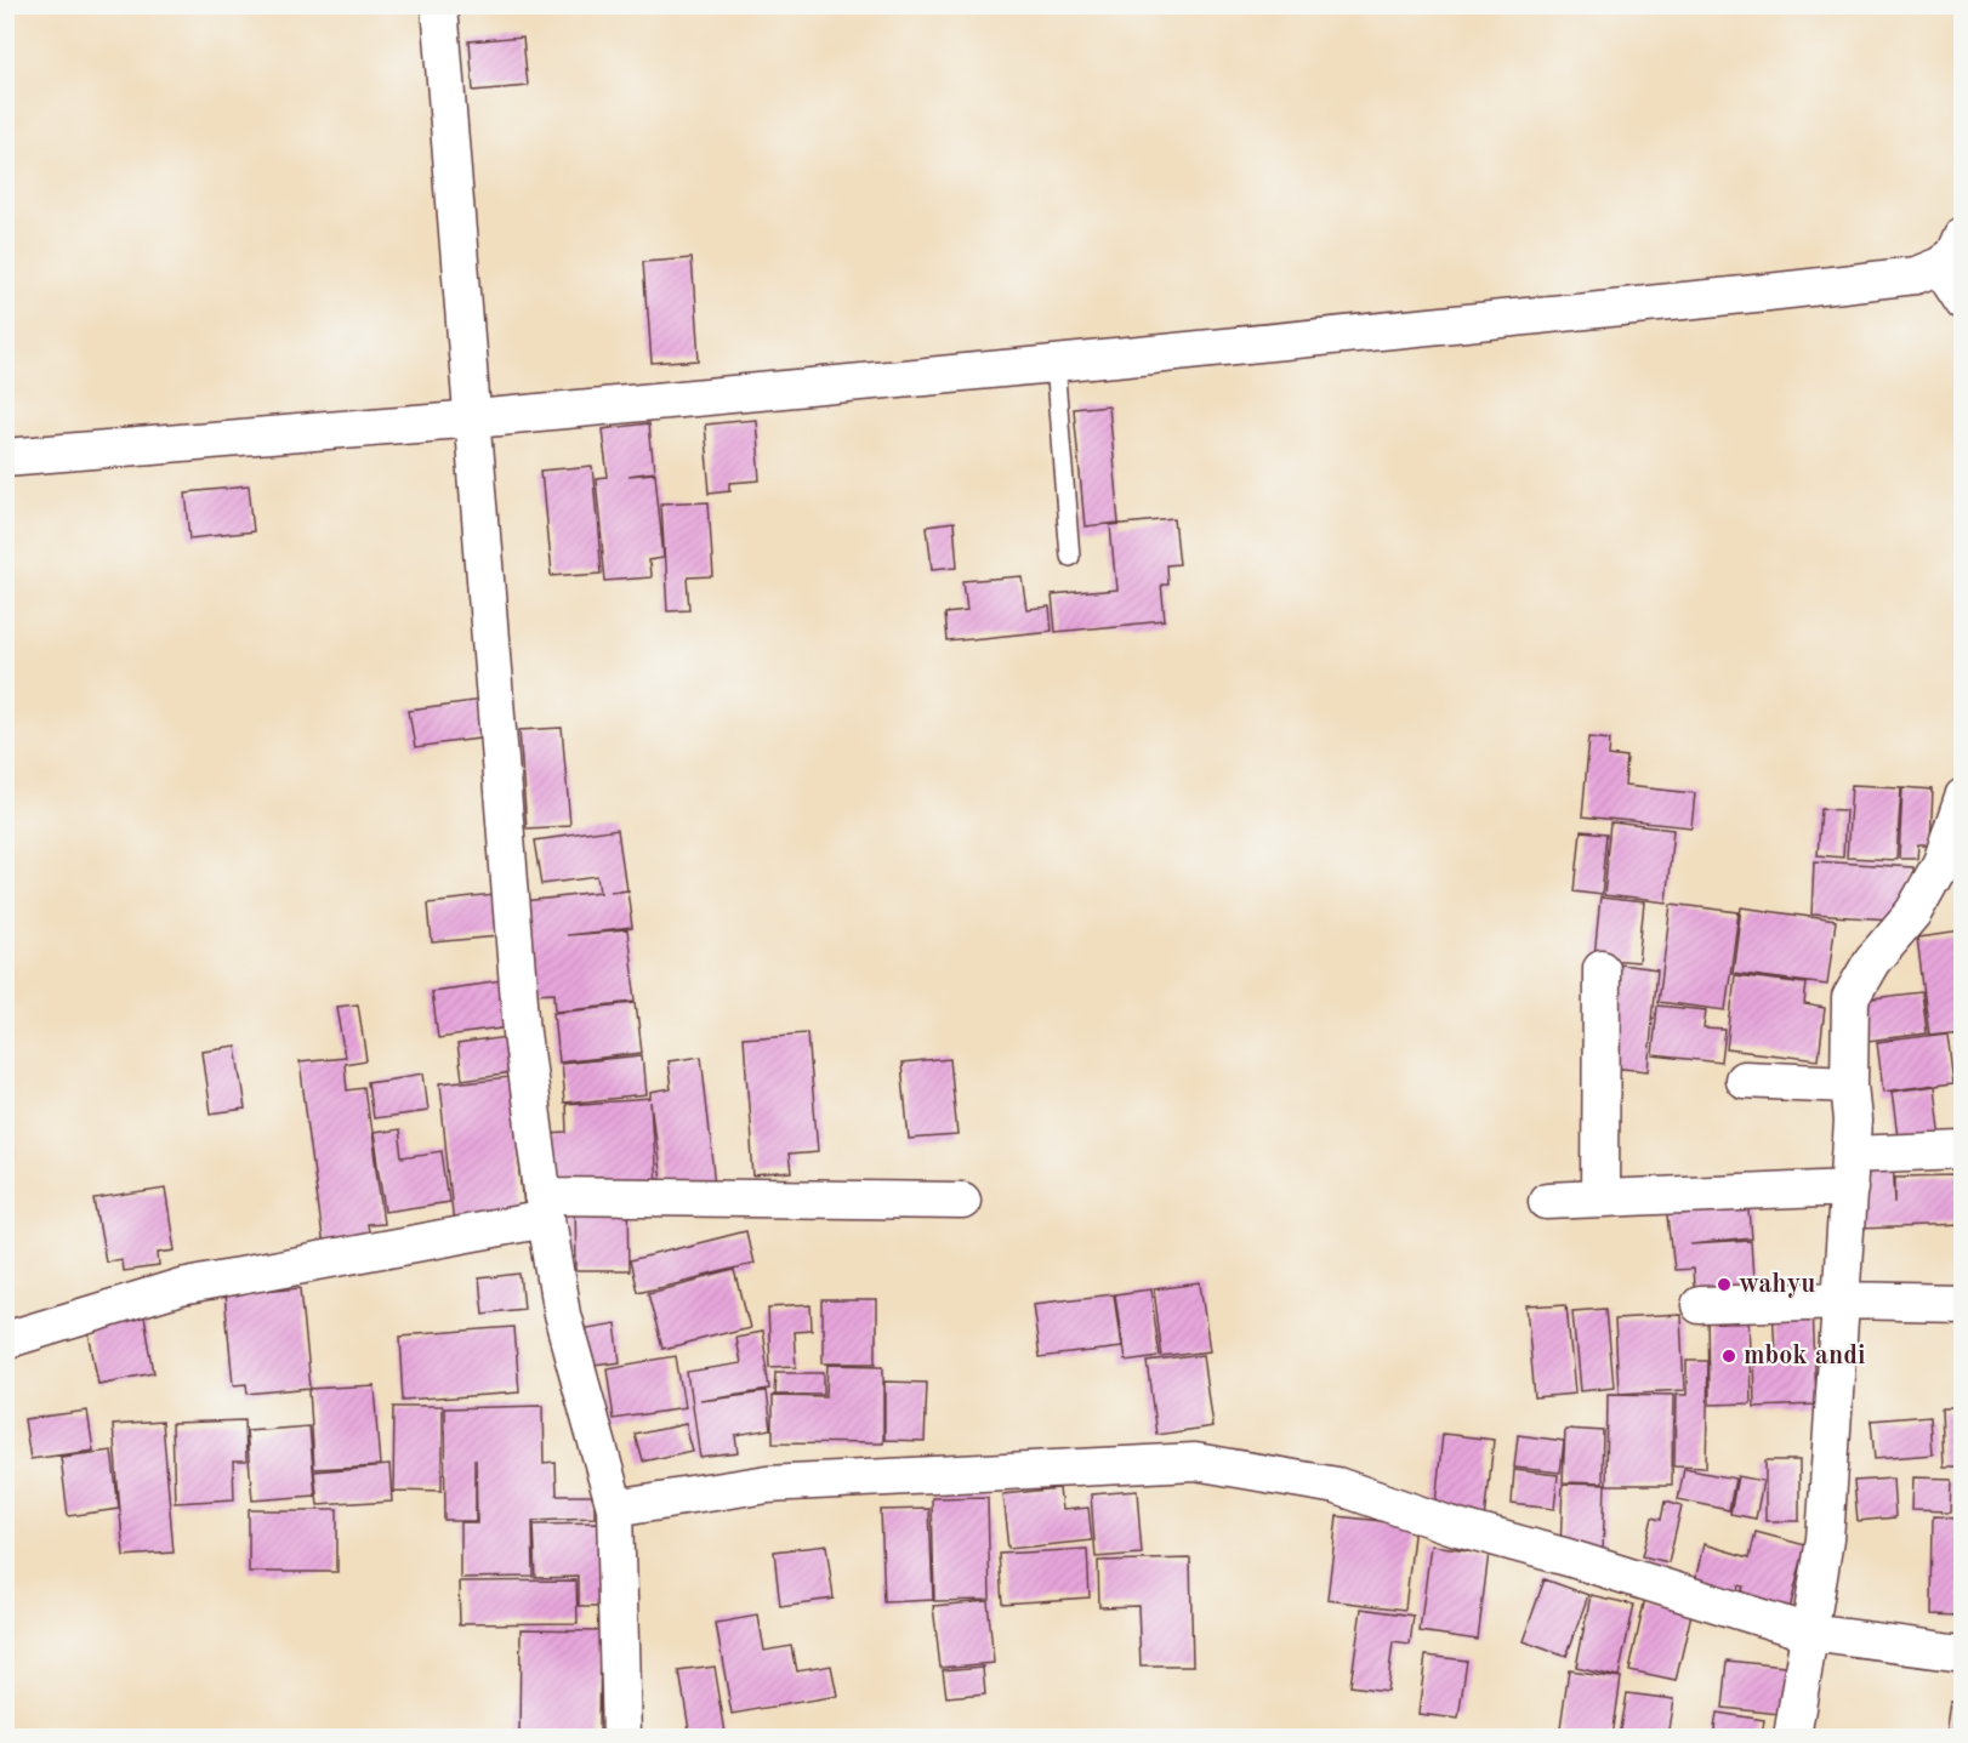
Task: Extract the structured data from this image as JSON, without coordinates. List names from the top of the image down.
{
  "places": ["wahyu", "mbok andi"]
}
